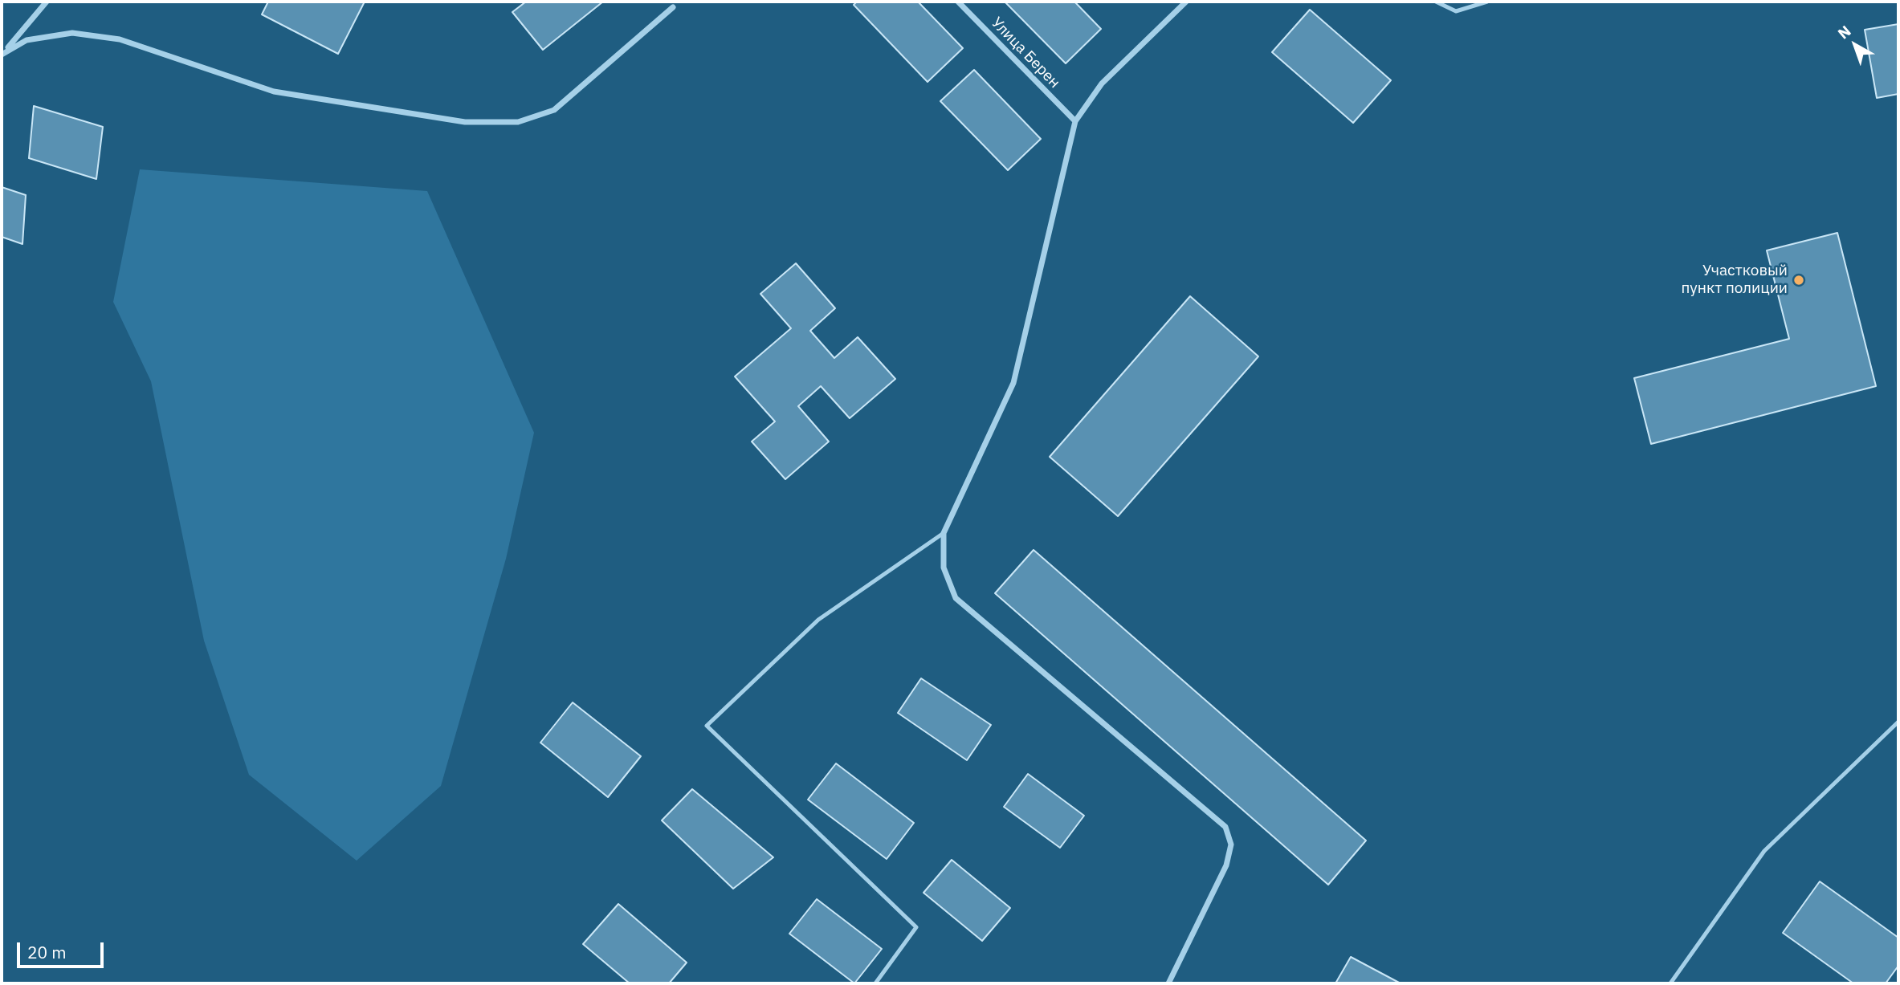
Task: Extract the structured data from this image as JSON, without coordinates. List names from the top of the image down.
{
  "streets": {
    "street": ["Улица Берен"]
  },
  "places": ["Участковый пункт полиции"],
  "scale_bar": "20 m",
  "north": "top left"
}
